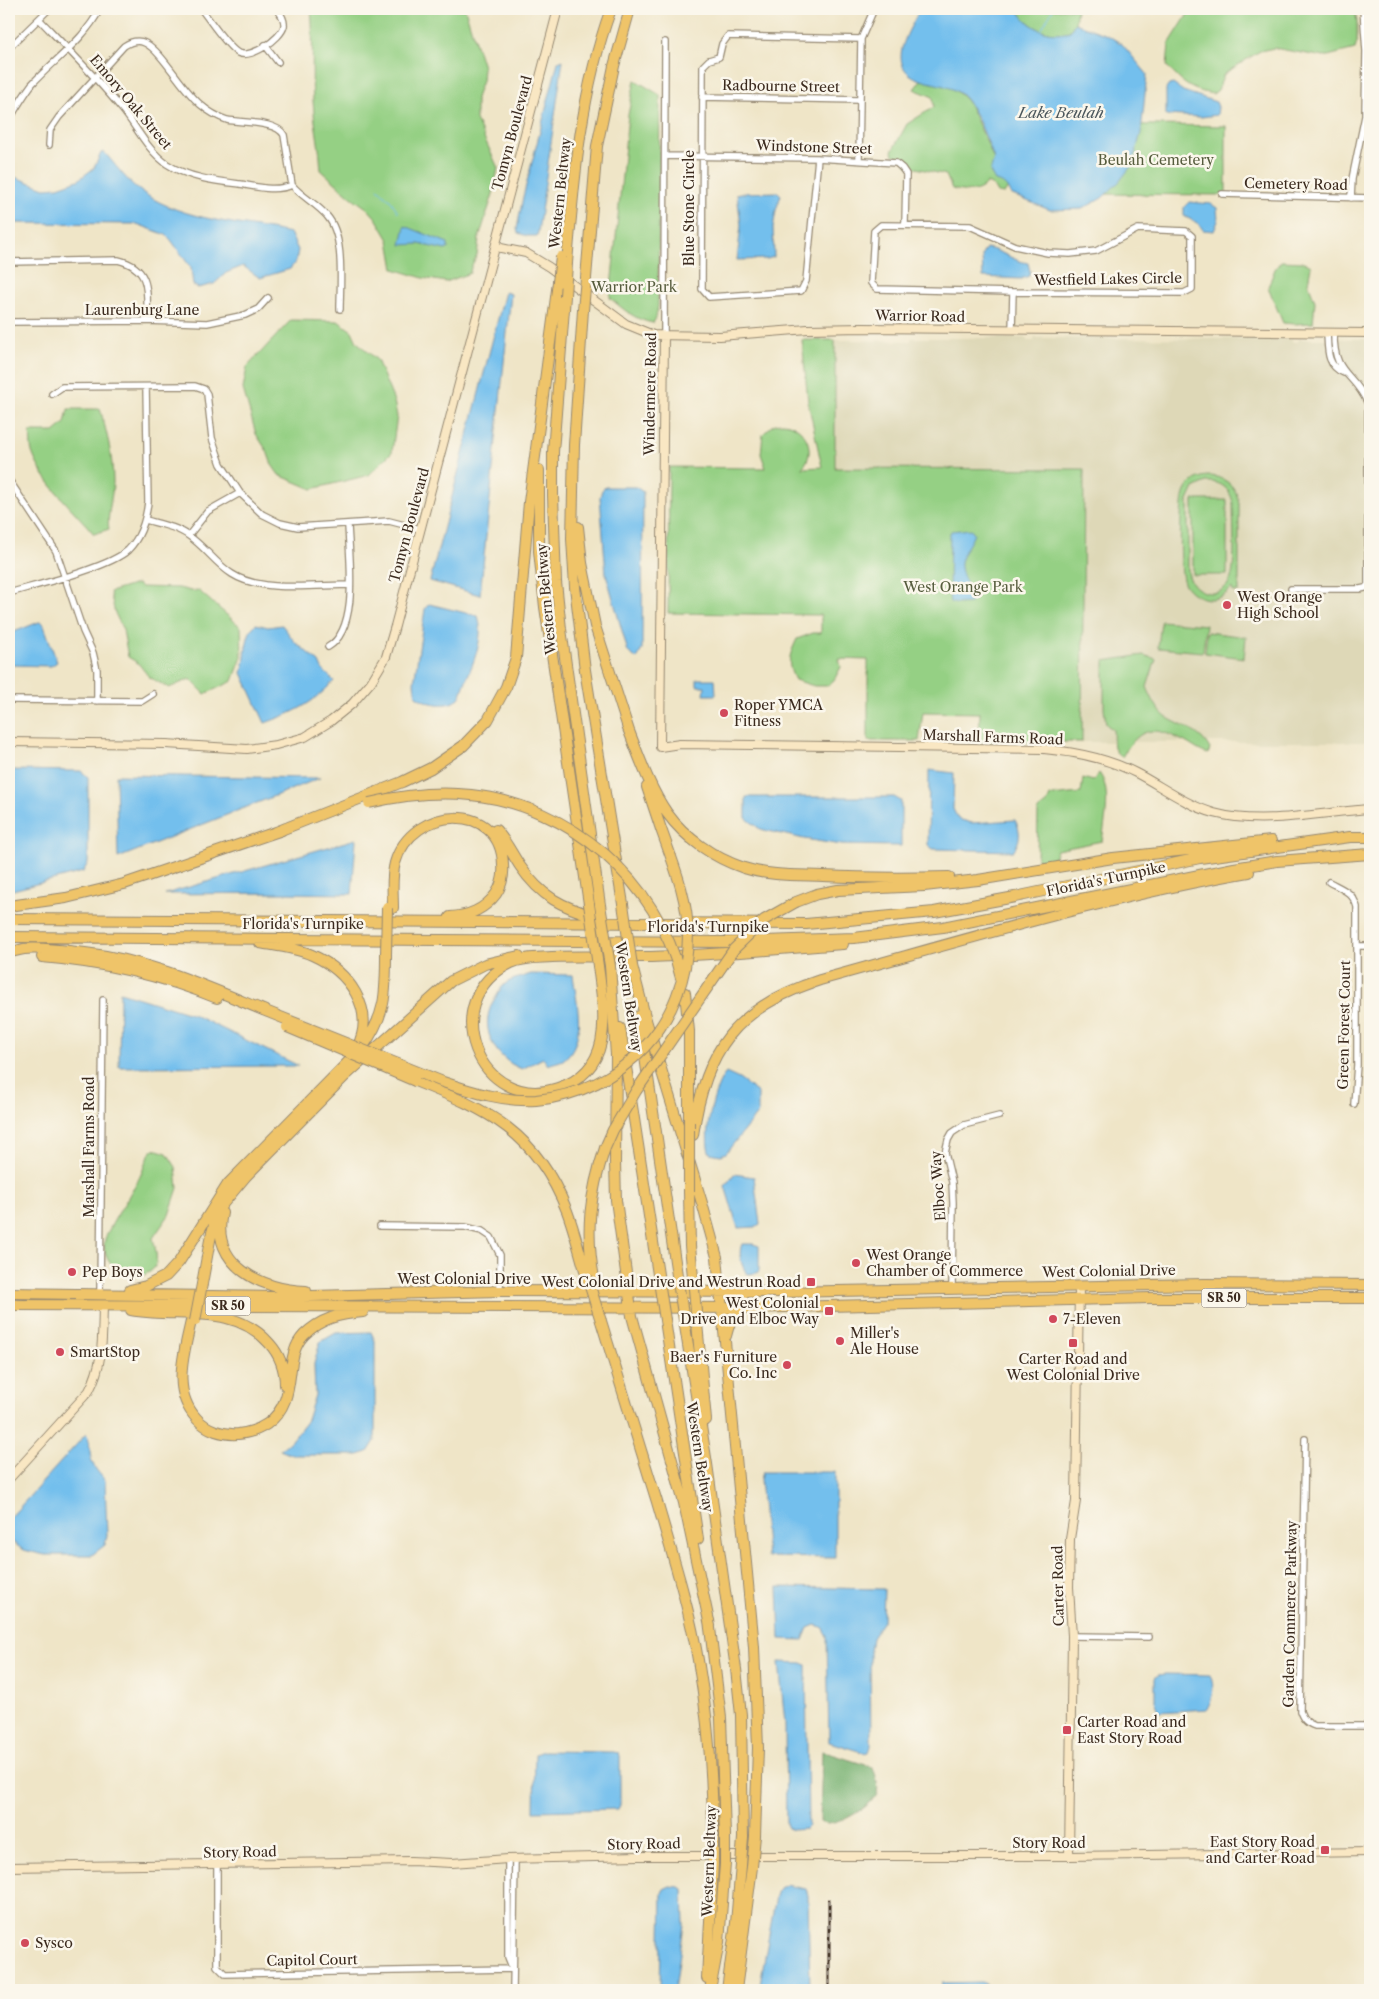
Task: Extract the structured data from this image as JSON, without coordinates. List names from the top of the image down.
{
  "streets": {
    "highway": [
      "Western Beltway",
      "Florida's Turnpike",
      "West Colonial Drive",
      "SR 50"
    ],
    "street": [
      "Radbourne Street",
      "Emory Oak Street",
      "Tomyn Boulevard",
      "Windstone Street",
      "Cemetery Road",
      "Blue Stone Circle",
      "Westfield Lakes Circle",
      "Laurenburg Lane",
      "Warrior Road",
      "Windermere Road",
      "Marshall Farms Road",
      "Green Forest Court",
      "Elboc Way",
      "Carter Road",
      "Garden Commerce Parkway",
      "Story Road",
      "Capitol Court"
    ]
  },
  "crossings": [
    ["Radbourne Street", "Blue Stone Circle"],
    ["Tomyn Boulevard", "Warrior Road"],
    ["Windstone Street", "Blue Stone Circle"],
    ["Windstone Street", "Westfield Lakes Circle"],
    ["Windstone Street", "Windermere Road"],
    ["Warrior Road", "Windermere Road"],
    ["Windermere Road", "Marshall Farms Road"],
    ["Marshall Farms Road", "West Colonial Drive"],
    ["Elboc Way", "West Colonial Drive"],
    ["West Colonial Drive", "Carter Road"],
    ["Carter Road", "Story Road"],
    ["Story Road", "Capitol Court"]
  ],
  "water": ["Lake Beulah"],
  "parks": ["Beulah Cemetery", "Warrior Park", "West Orange Park"],
  "places": {
    "other": [
      "West Orange High School",
      "Roper YMCA Fitness",
      "West Orange Chamber of Commerce",
      "Pep Boys",
      "7-Eleven",
      "Miller's Ale House",
      "SmartStop",
      "Baer's Furniture Co. Inc",
      "Sysco"
    ],
    "transit": [
      "West Colonial Drive and Westrun Road",
      "West Colonial Drive and Elboc Way",
      "Carter Road and West Colonial Drive",
      "Carter Road and East Story Road",
      "East Story Road and Carter Road"
    ]
  }
}
